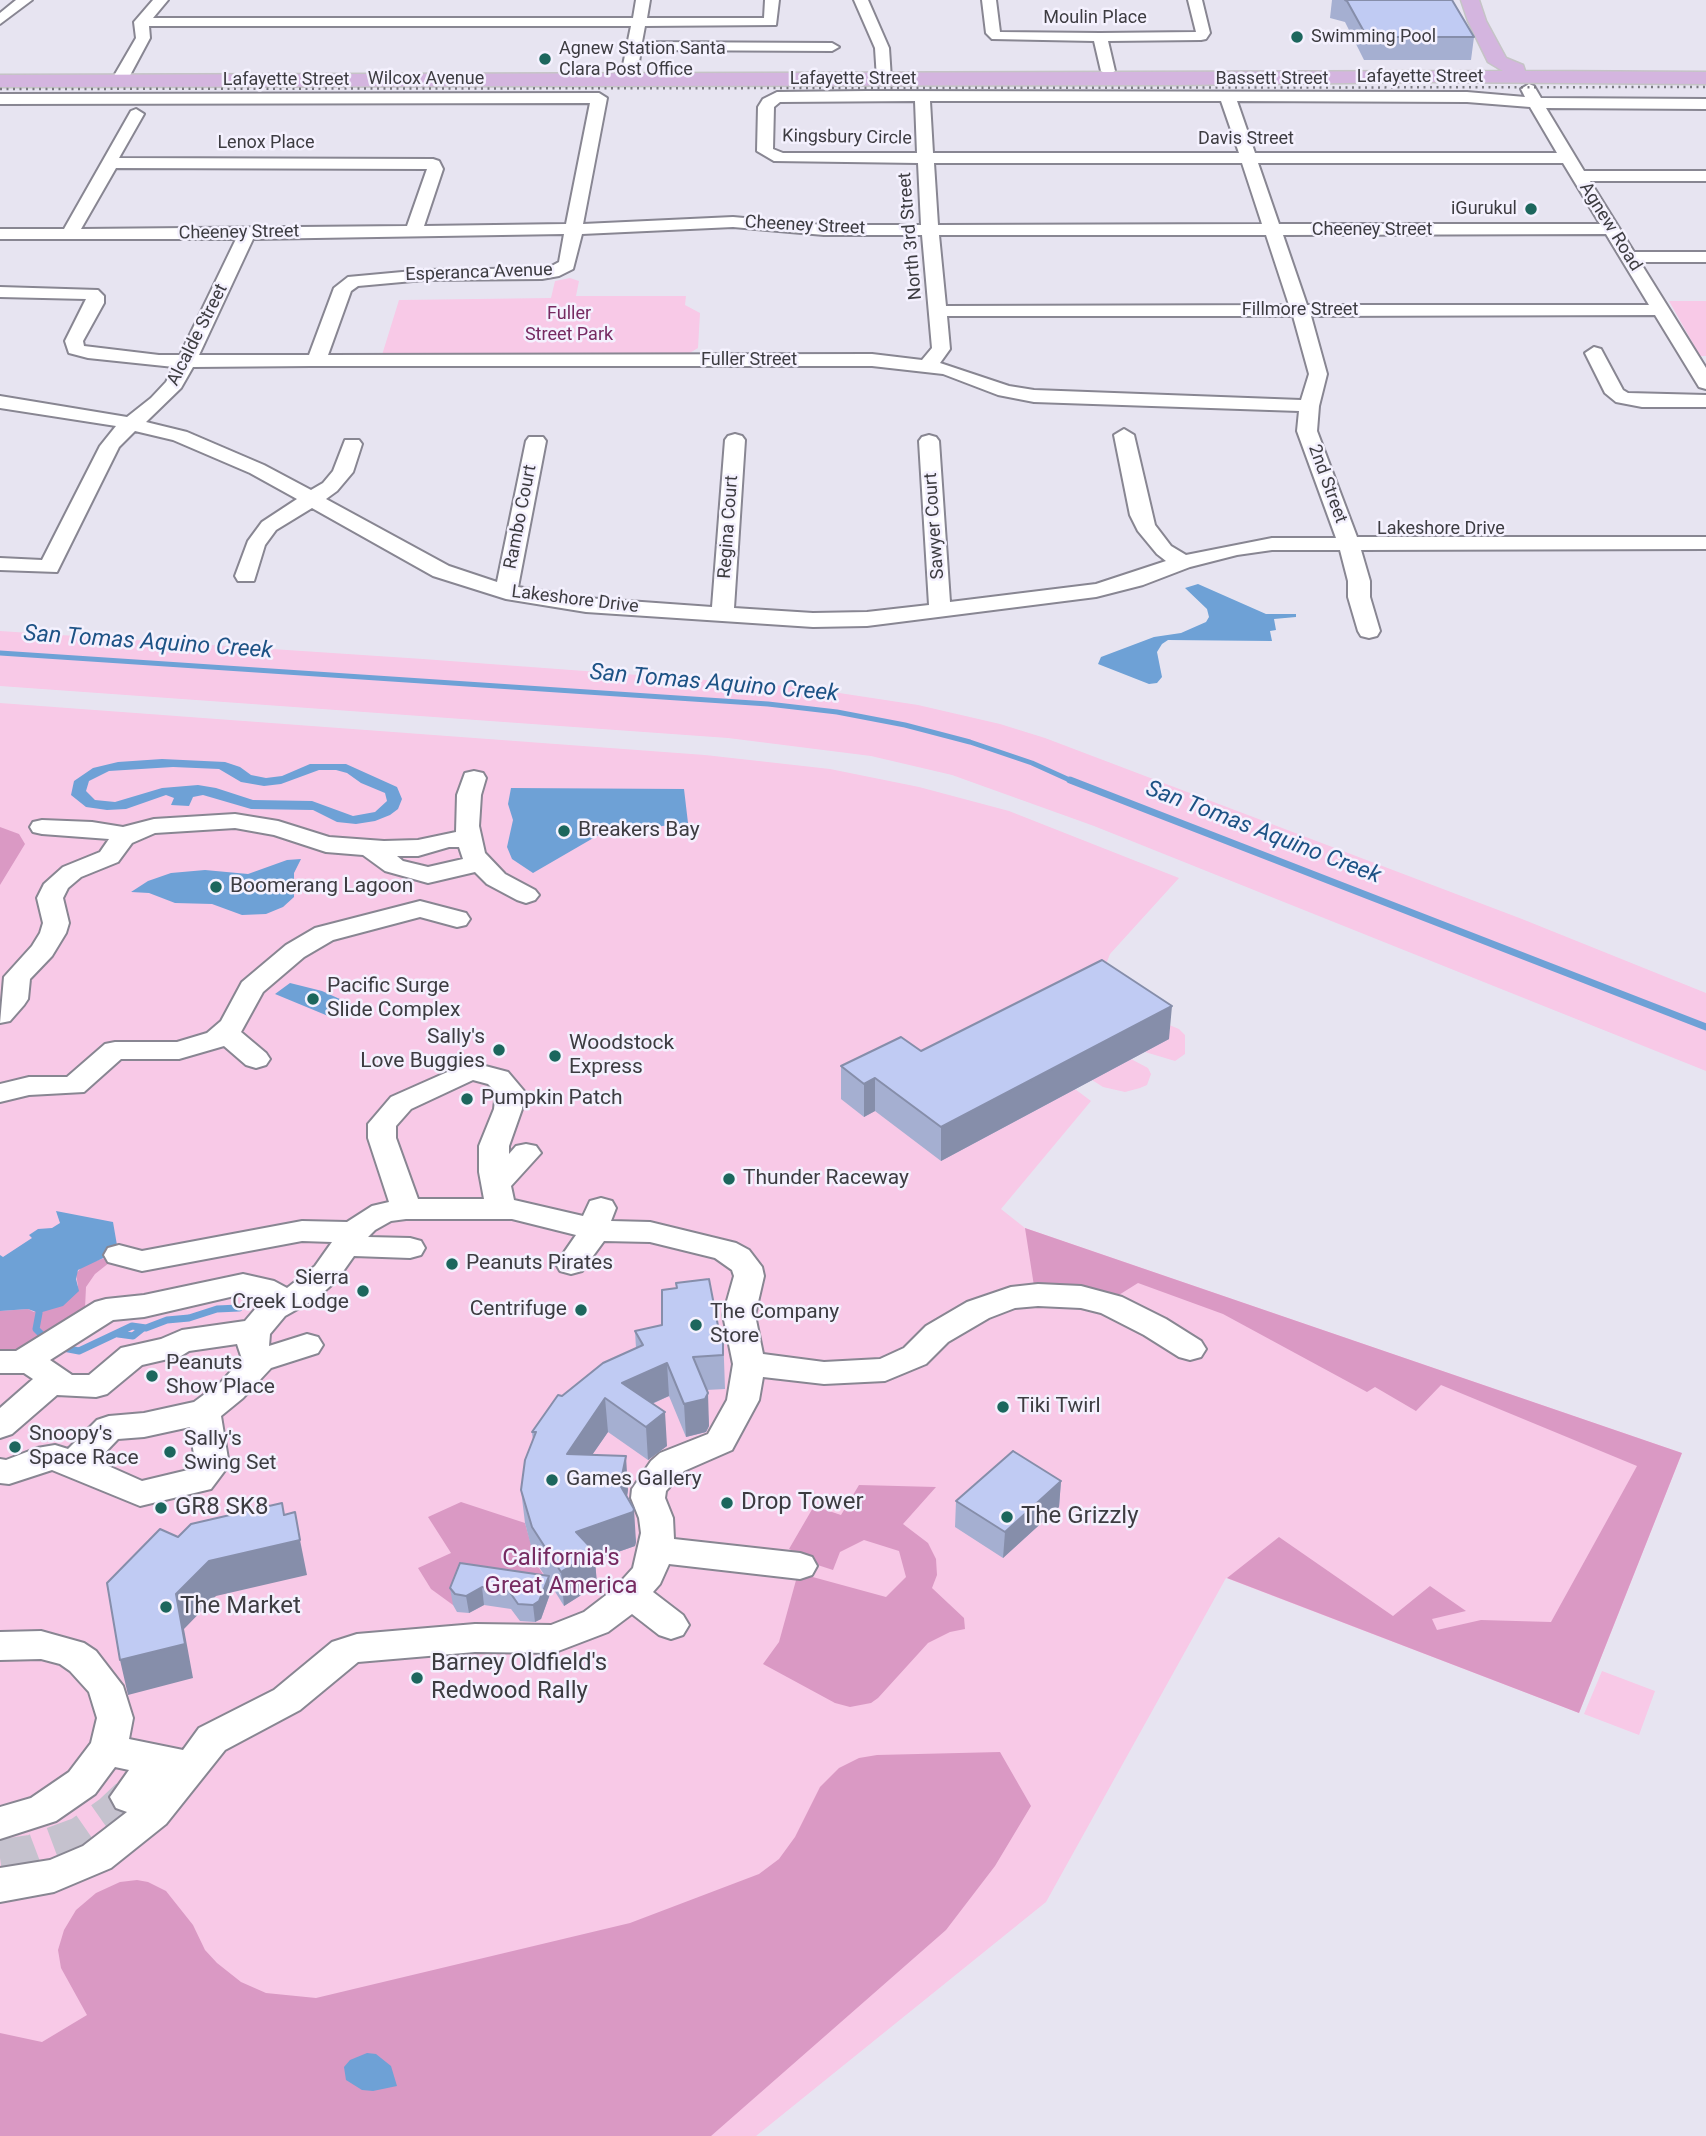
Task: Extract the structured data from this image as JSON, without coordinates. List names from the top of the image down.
{
  "streets": {
    "main road": ["Lafayette Street", "Agnew Road"],
    "street": [
      "Moulin Place",
      "Wilcox Avenue",
      "Bassett Street",
      "Kingsbury Circle",
      "Davis Street",
      "Lenox Place",
      "Cheeney Street",
      "North 3rd Street",
      "Esperanca Avenue",
      "Fillmore Street",
      "Alcalde Street",
      "Fuller Street",
      "2nd Street",
      "Rambo Court",
      "Sawyer Court",
      "Regina Court",
      "Lakeshore Drive"
    ]
  },
  "crossings": [
    ["Lafayette Street", "Agnew Road"],
    ["Wilcox Avenue", "Esperanca Avenue"],
    ["Bassett Street", "Kingsbury Circle"],
    ["Bassett Street", "Agnew Road"],
    ["Bassett Street", "North 3rd Street"],
    ["Bassett Street", "2nd Street"],
    ["Kingsbury Circle", "Davis Street"],
    ["Kingsbury Circle", "North 3rd Street"],
    ["Davis Street", "Agnew Road"],
    ["Davis Street", "North 3rd Street"],
    ["Davis Street", "2nd Street"],
    ["Lenox Place", "Cheeney Street"],
    ["Cheeney Street", "Agnew Road"],
    ["Cheeney Street", "North 3rd Street"],
    ["Cheeney Street", "Esperanca Avenue"],
    ["Cheeney Street", "Alcalde Street"],
    ["Cheeney Street", "2nd Street"],
    ["Agnew Road", "Fillmore Street"],
    ["North 3rd Street", "Fillmore Street"],
    ["North 3rd Street", "Fuller Street"],
    ["Esperanca Avenue", "Fuller Street"],
    ["Fillmore Street", "2nd Street"],
    ["Alcalde Street", "Fuller Street"],
    ["Alcalde Street", "Lakeshore Drive"],
    ["Fuller Street", "2nd Street"],
    ["2nd Street", "Lakeshore Drive"],
    ["Rambo Court", "Lakeshore Drive"],
    ["Sawyer Court", "Lakeshore Drive"],
    ["Regina Court", "Lakeshore Drive"]
  ],
  "water": ["San Tomas Aquino Creek"],
  "parks": ["Fuller Street Park", "California's Great America"],
  "places": [
    "Swimming Pool",
    "Agnew Station Santa Clara Post Office",
    "iGurukul",
    "Breakers Bay",
    "Boomerang Lagoon",
    "Pacific Surge Slide Complex",
    "Sally's Love Buggies",
    "Woodstock Express",
    "Pumpkin Patch",
    "Thunder Raceway",
    "Peanuts Pirates",
    "Sierra Creek Lodge",
    "Centrifuge",
    "The Company Store",
    "Peanuts Show Place",
    "Tiki Twirl",
    "Snoopy's Space Race",
    "Sally's Swing Set",
    "Games Gallery",
    "Drop Tower",
    "GR8 SK8",
    "The Grizzly",
    "The Market",
    "Barney Oldfield's Redwood Rally"
  ]
}
